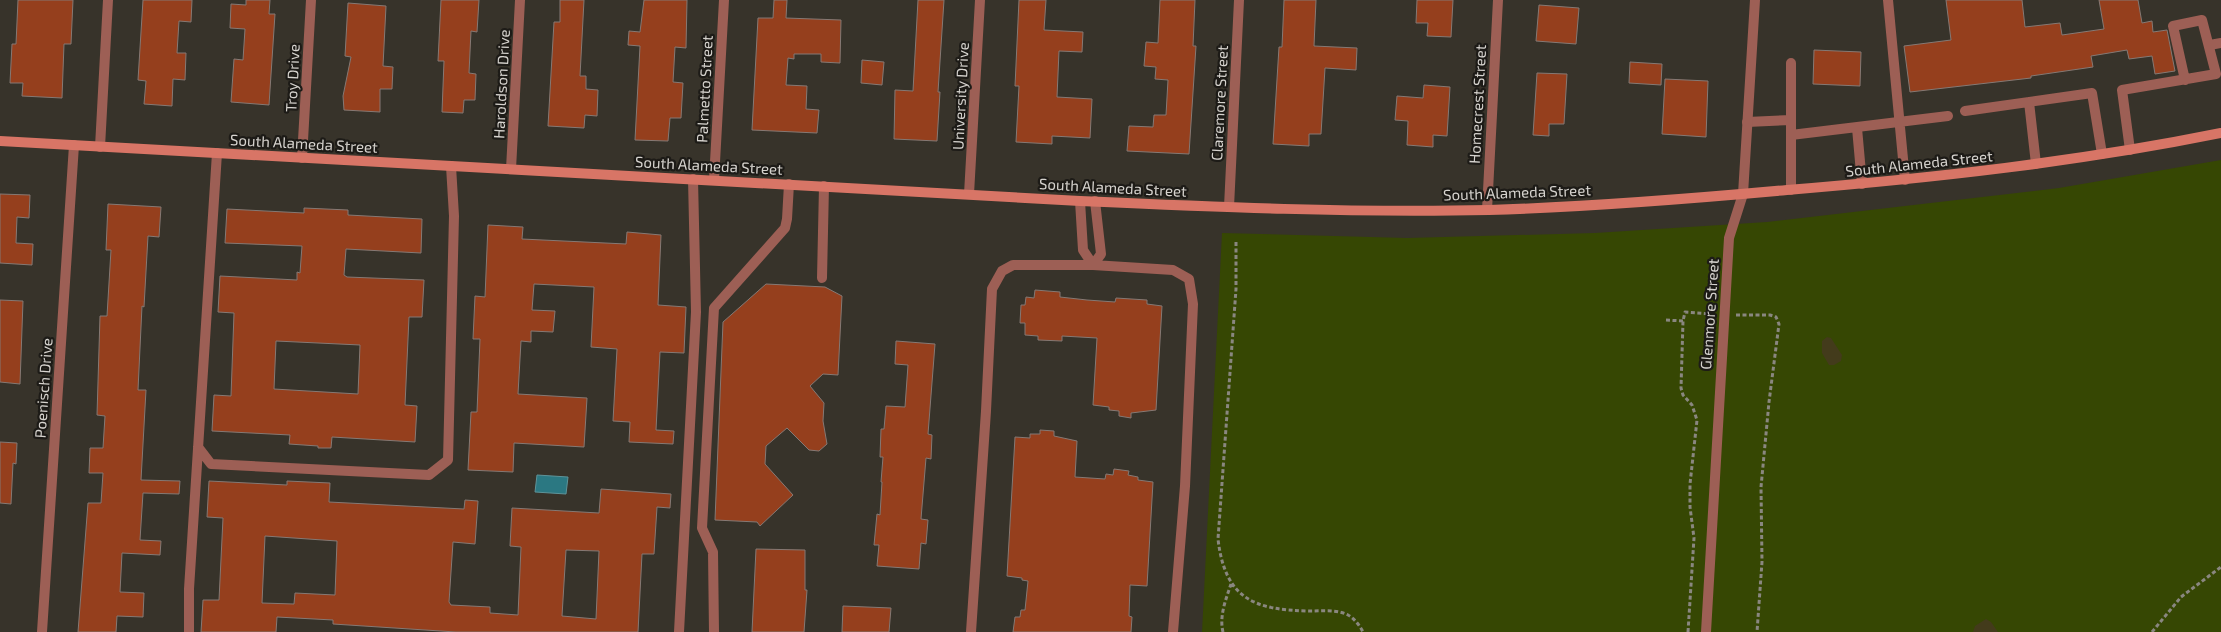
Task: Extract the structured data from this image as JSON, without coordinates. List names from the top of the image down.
{
  "streets": {
    "main road": ["South Alameda Street"],
    "street": [
      "Troy Drive",
      "Haroldson Drive",
      "Palmetto Street",
      "University Drive",
      "Claremore Street",
      "Homecrest Street",
      "Glenmore Street",
      "Poenisch Drive"
    ]
  },
  "crossings": [
    ["Troy Drive", "South Alameda Street"],
    ["Haroldson Drive", "South Alameda Street"],
    ["Palmetto Street", "South Alameda Street"],
    ["University Drive", "South Alameda Street"],
    ["Claremore Street", "South Alameda Street"],
    ["Homecrest Street", "South Alameda Street"],
    ["South Alameda Street", "Glenmore Street"],
    ["South Alameda Street", "Poenisch Drive"]
  ]
}
